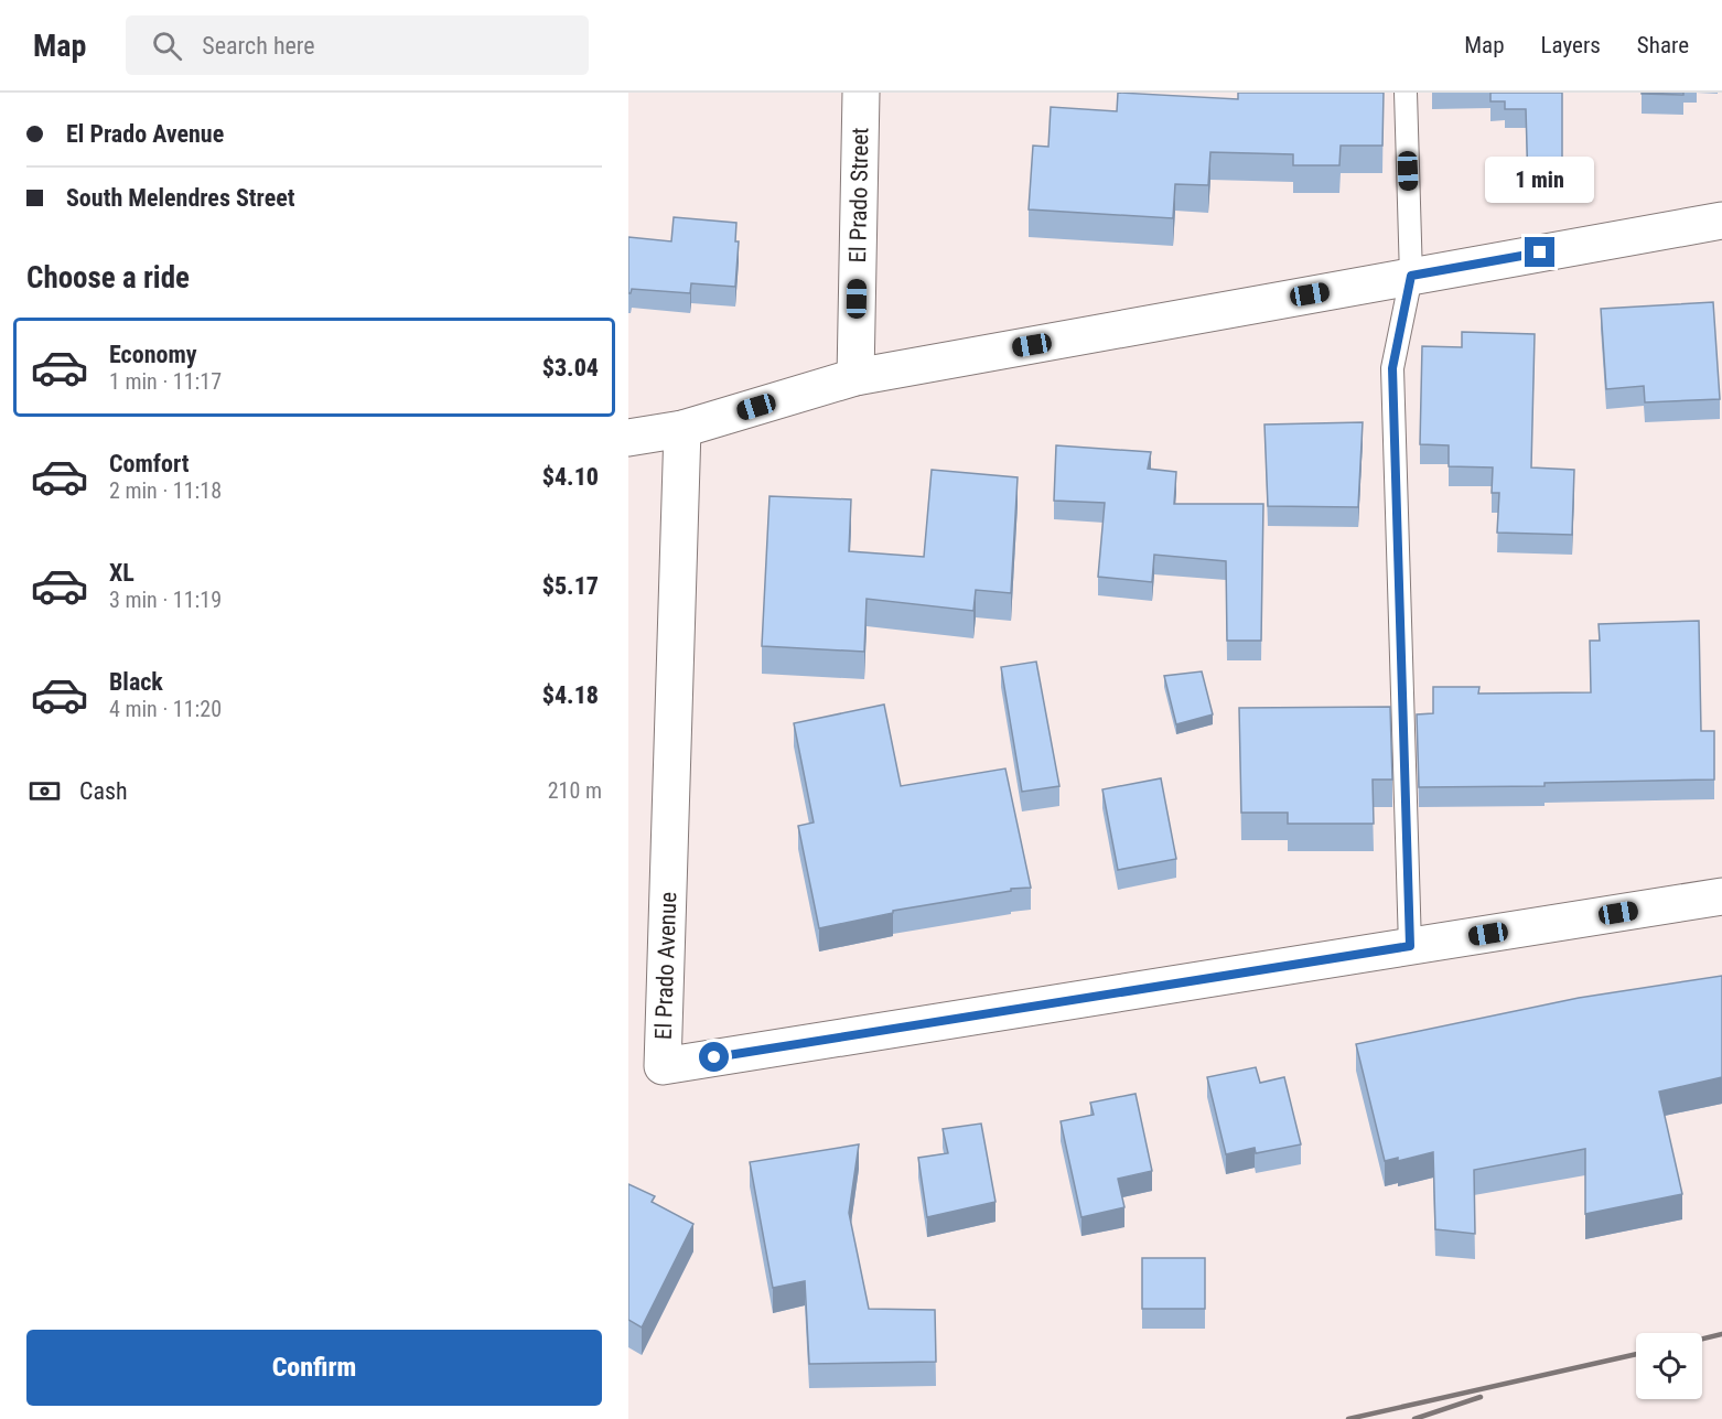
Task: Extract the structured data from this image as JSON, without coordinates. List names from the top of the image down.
{
  "streets": {
    "street": ["El Prado Street", "El Prado Avenue"]
  },
  "page": {
    "header": "Map",
    "search": "Search here",
    "nav": ["Map", "Layers", "Share"],
    "banner": ["El Prado Avenue", "South Melendres Street"],
    "bubble": "1 min",
    "heading": "Choose a ride",
    "list": [
      {
        "name": "Economy",
        "note": "1 min · 11:17",
        "value": "$3.04"
      },
      {
        "name": "Comfort",
        "note": "2 min · 11:18",
        "value": "$4.10"
      },
      {
        "name": "XL",
        "note": "3 min · 11:19",
        "value": "$5.17"
      },
      {
        "name": "Black",
        "note": "4 min · 11:20",
        "value": "$4.18"
      }
    ],
    "pay": ["Cash", "210 m"],
    "buttons": "Confirm"
  }
}
